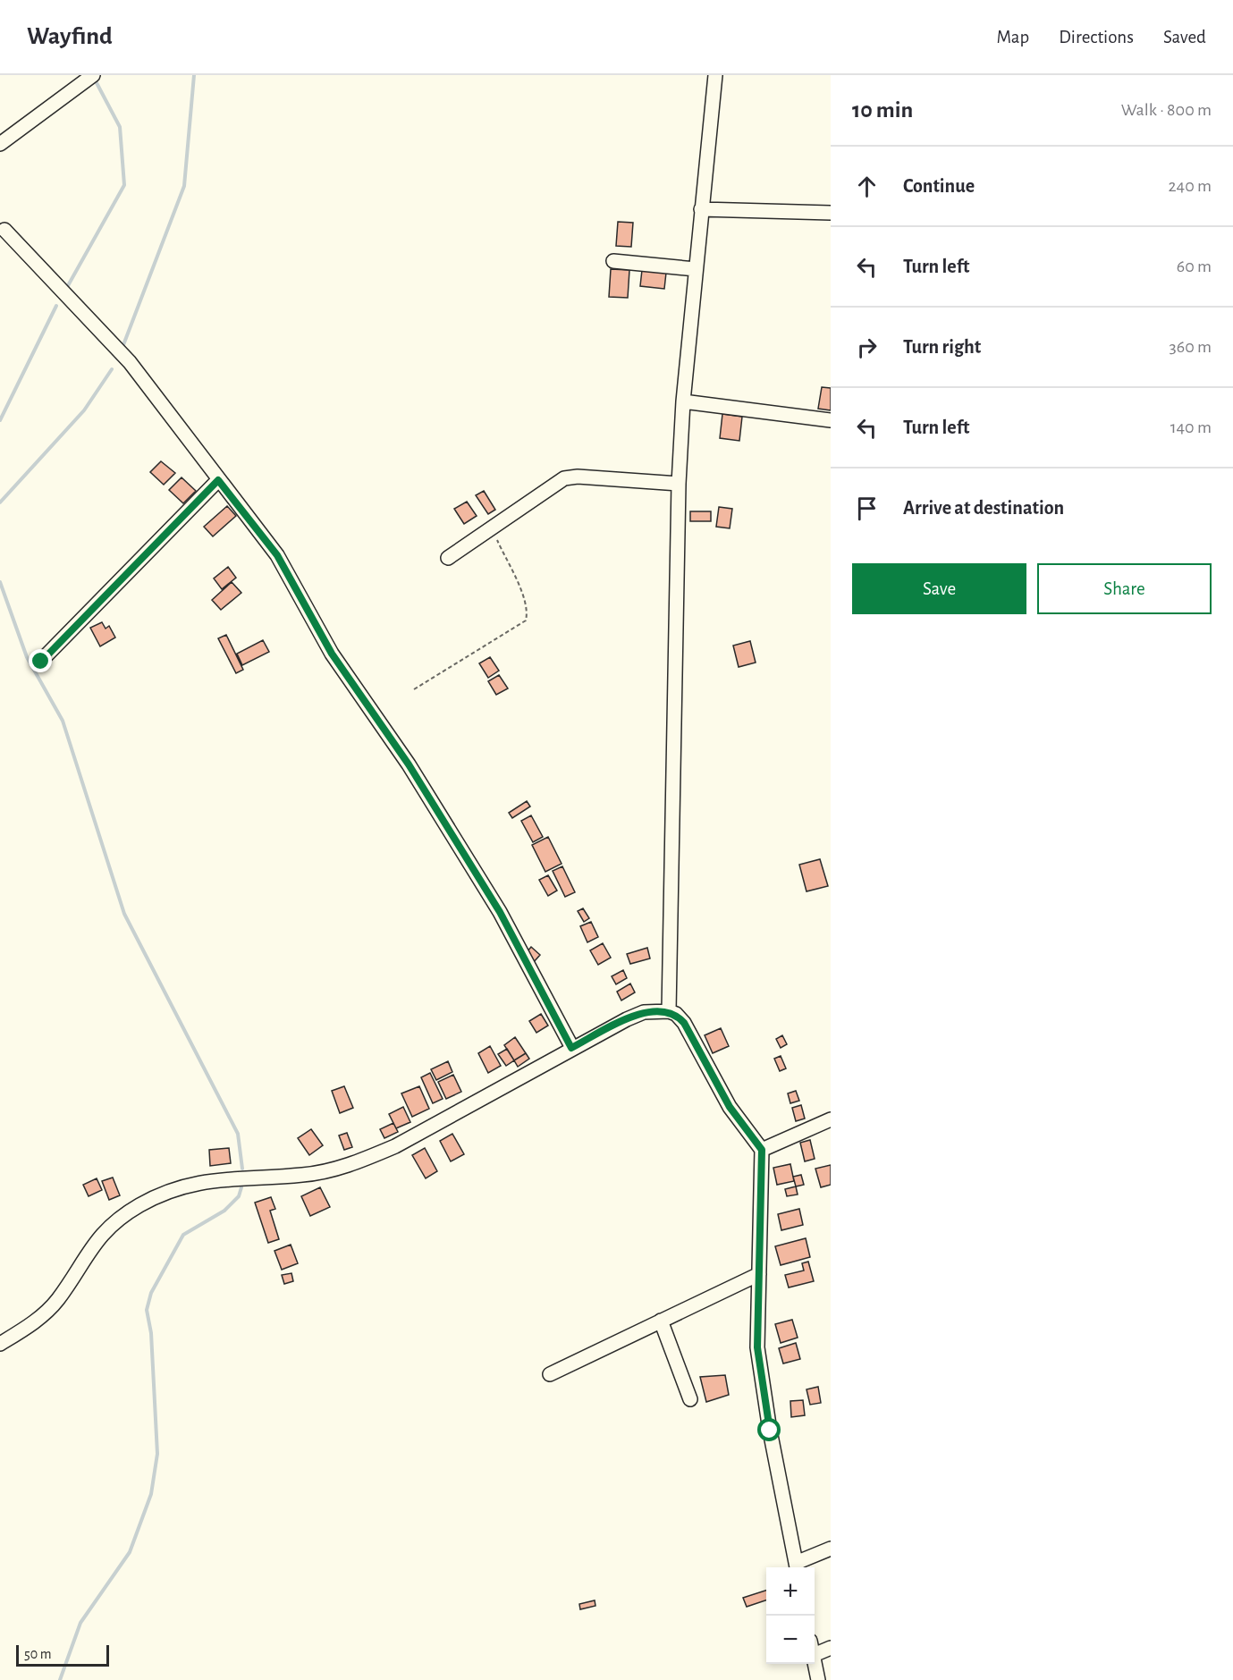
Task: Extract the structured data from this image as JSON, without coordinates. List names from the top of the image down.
{
  "scale_bar": "50 m",
  "page": {
    "header": "Wayfind",
    "nav": ["Map", "Directions", "Saved"],
    "heading": ["10 min", "Walk · 800 m"],
    "list": [
      ["Continue", "240 m"],
      ["Turn left", "60 m"],
      ["Turn right", "360 m"],
      ["Turn left", "140 m"],
      "Arrive at destination"
    ],
    "buttons": ["Save", "Share"],
    "map_buttons": ["+", "−"],
    "scale": "50 m"
  }
}
